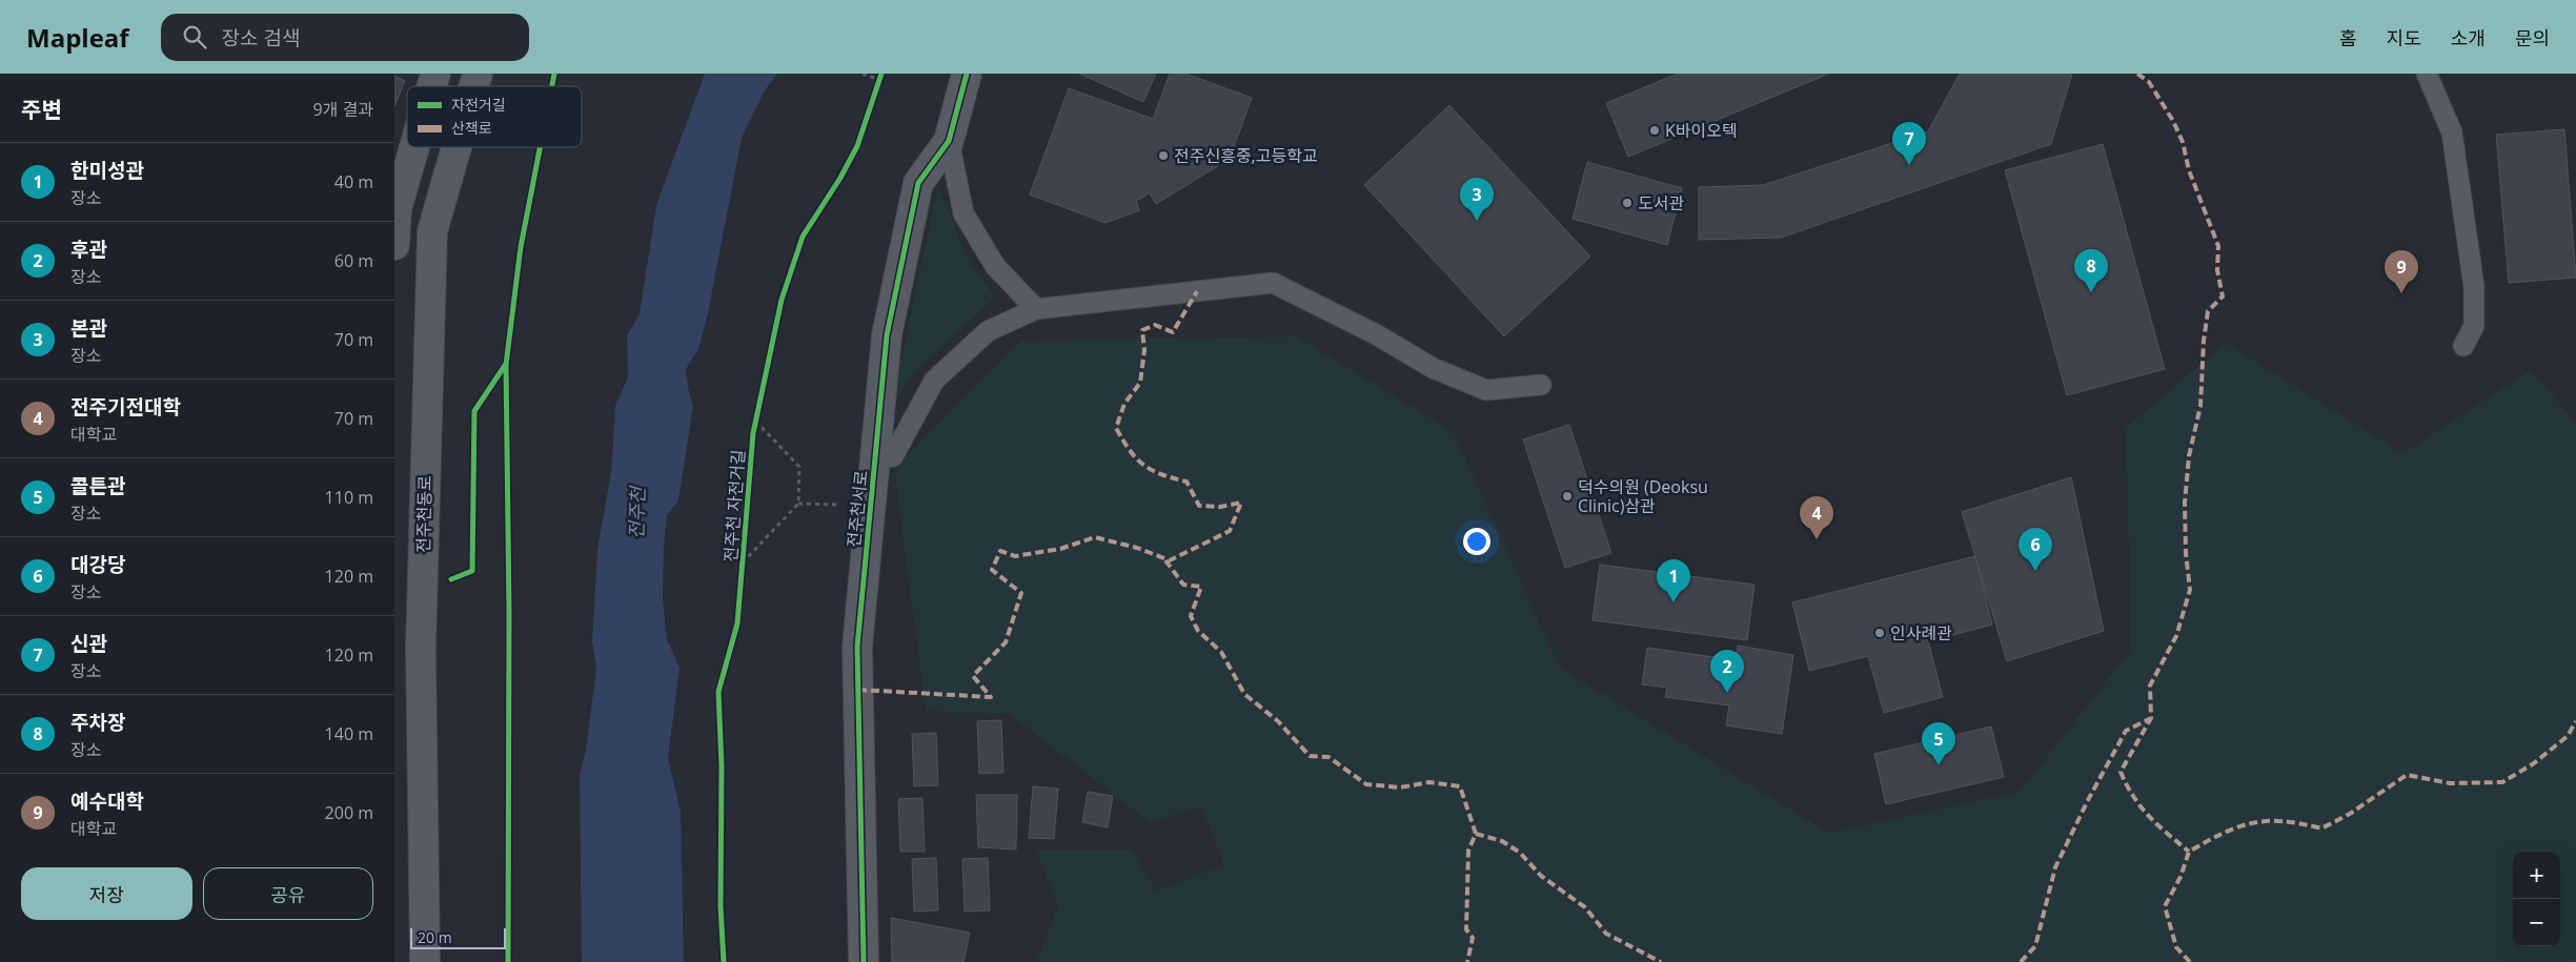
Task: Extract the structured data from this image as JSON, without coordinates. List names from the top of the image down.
{
  "streets": {
    "street": ["전주천서로", "전주천동로"],
    "cycle path": ["전주천 자전거길"]
  },
  "water": ["전주천"],
  "places": [
    "K바이오텍",
    "전주신흥중,고등학교",
    "도서관",
    "덕수의원 (Deoksu Clinic)삼관",
    "인사례관"
  ],
  "legend": ["자전거길", "산책로"],
  "scale_bar": "20 m",
  "page": {
    "header": "Mapleaf",
    "search": "장소 검색",
    "nav": [
      "홈",
      "지도",
      "소개",
      "문의"
    ],
    "heading": ["주변", "9개 결과"],
    "pins": [
      "7",
      "3",
      "8",
      "9",
      "4",
      "6",
      "1",
      "2",
      "5"
    ],
    "list": [
      {
        "mark": "1",
        "name": "한미성관",
        "note": "장소",
        "value": "40 m"
      },
      {
        "mark": "2",
        "name": "후관",
        "note": "장소",
        "value": "60 m"
      },
      {
        "mark": "3",
        "name": "본관",
        "note": "장소",
        "value": "70 m"
      },
      {
        "mark": "4",
        "name": "전주기전대학",
        "note": "대학교",
        "value": "70 m"
      },
      {
        "mark": "5",
        "name": "콜튼관",
        "note": "장소",
        "value": "110 m"
      },
      {
        "mark": "6",
        "name": "대강당",
        "note": "장소",
        "value": "120 m"
      },
      {
        "mark": "7",
        "name": "신관",
        "note": "장소",
        "value": "120 m"
      },
      {
        "mark": "8",
        "name": "주차장",
        "note": "장소",
        "value": "140 m"
      },
      {
        "mark": "9",
        "name": "예수대학",
        "note": "대학교",
        "value": "200 m"
      }
    ],
    "buttons": ["저장", "공유"],
    "map_buttons": ["+", "−"],
    "scale": "20 m"
  }
}
